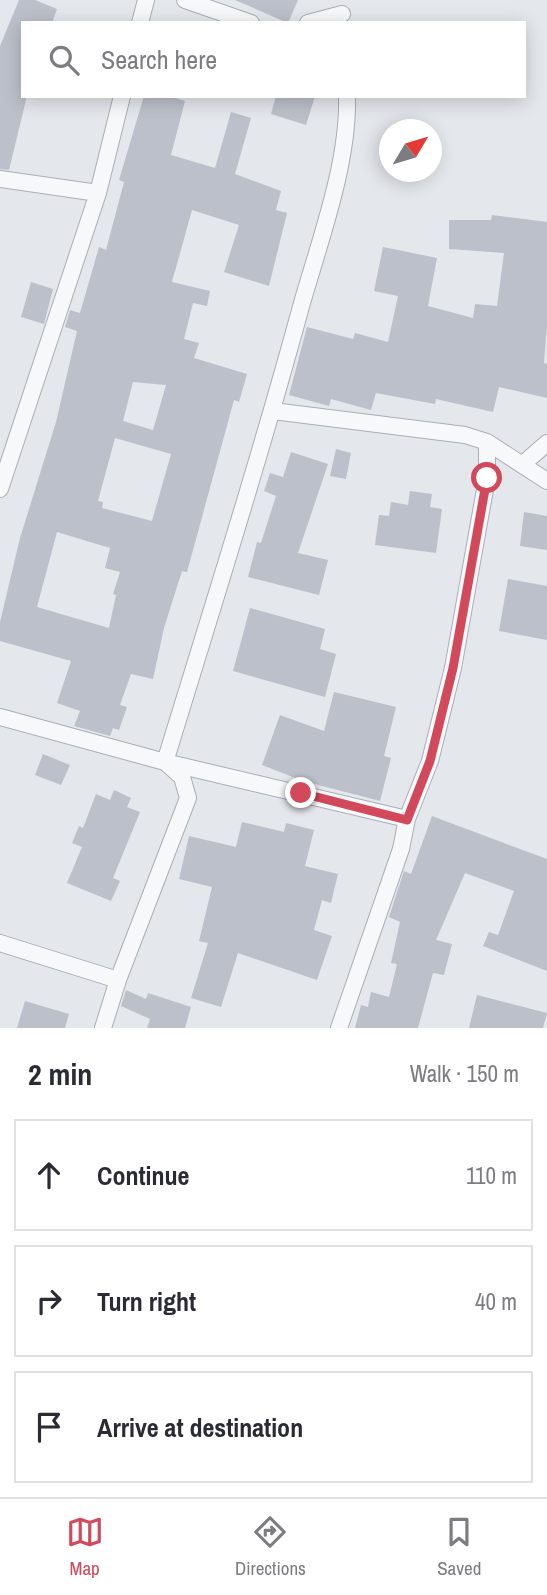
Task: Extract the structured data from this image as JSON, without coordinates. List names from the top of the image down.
{
  "north": "top right",
  "page": {
    "search": "Search here",
    "heading": ["2 min", "Walk · 150 m"],
    "list": [
      ["Continue", "110 m"],
      ["Turn right", "40 m"],
      "Arrive at destination"
    ],
    "nav": ["Map", "Directions", "Saved"]
  }
}
